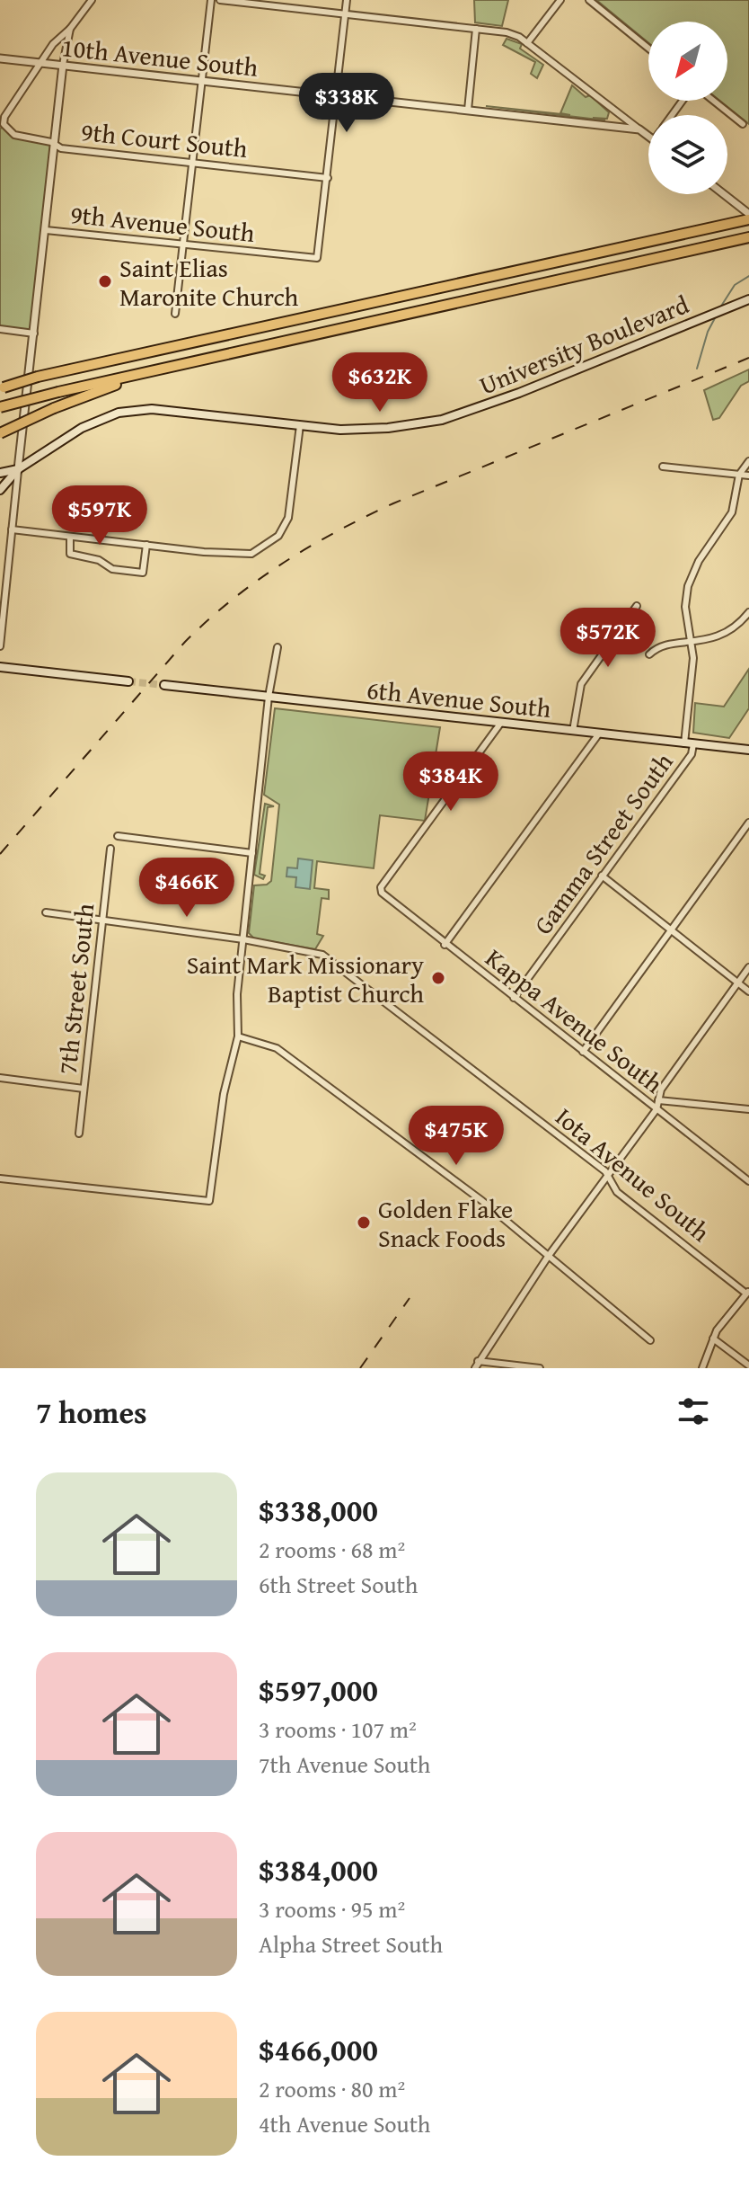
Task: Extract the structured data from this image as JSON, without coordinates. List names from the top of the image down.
{
  "streets": {
    "main road": ["University Boulevard", "6th Avenue South"],
    "street": [
      "10th Avenue South",
      "9th Court South",
      "9th Avenue South",
      "Gamma Street South",
      "7th Street South",
      "Kappa Avenue South",
      "Iota Avenue South"
    ]
  },
  "crossings": [
    ["10th Avenue South", "9th Court South"],
    ["9th Court South", "9th Avenue South"],
    ["6th Avenue South", "Gamma Street South"],
    ["6th Avenue South", "Kappa Avenue South"],
    ["Gamma Street South", "Kappa Avenue South"]
  ],
  "places": ["Saint Elias Maronite Church", "Saint Mark Missionary Baptist Church", "Golden Flake Snack Foods"],
  "north": "bottom left",
  "page": {
    "price": [
      "$338K",
      "$632K",
      "$597K",
      "$572K",
      "$384K",
      "$466K",
      "$475K"
    ],
    "heading": "7 homes",
    "list": [
      {
        "name": "$338,000",
        "note": "2 rooms · 68 m² · 6th Street South"
      },
      {
        "name": "$597,000",
        "note": "3 rooms · 107 m² · 7th Avenue South"
      },
      {
        "name": "$384,000",
        "note": "3 rooms · 95 m² · Alpha Street South"
      },
      {
        "name": "$466,000",
        "note": "2 rooms · 80 m² · 4th Avenue South"
      }
    ]
  }
}
